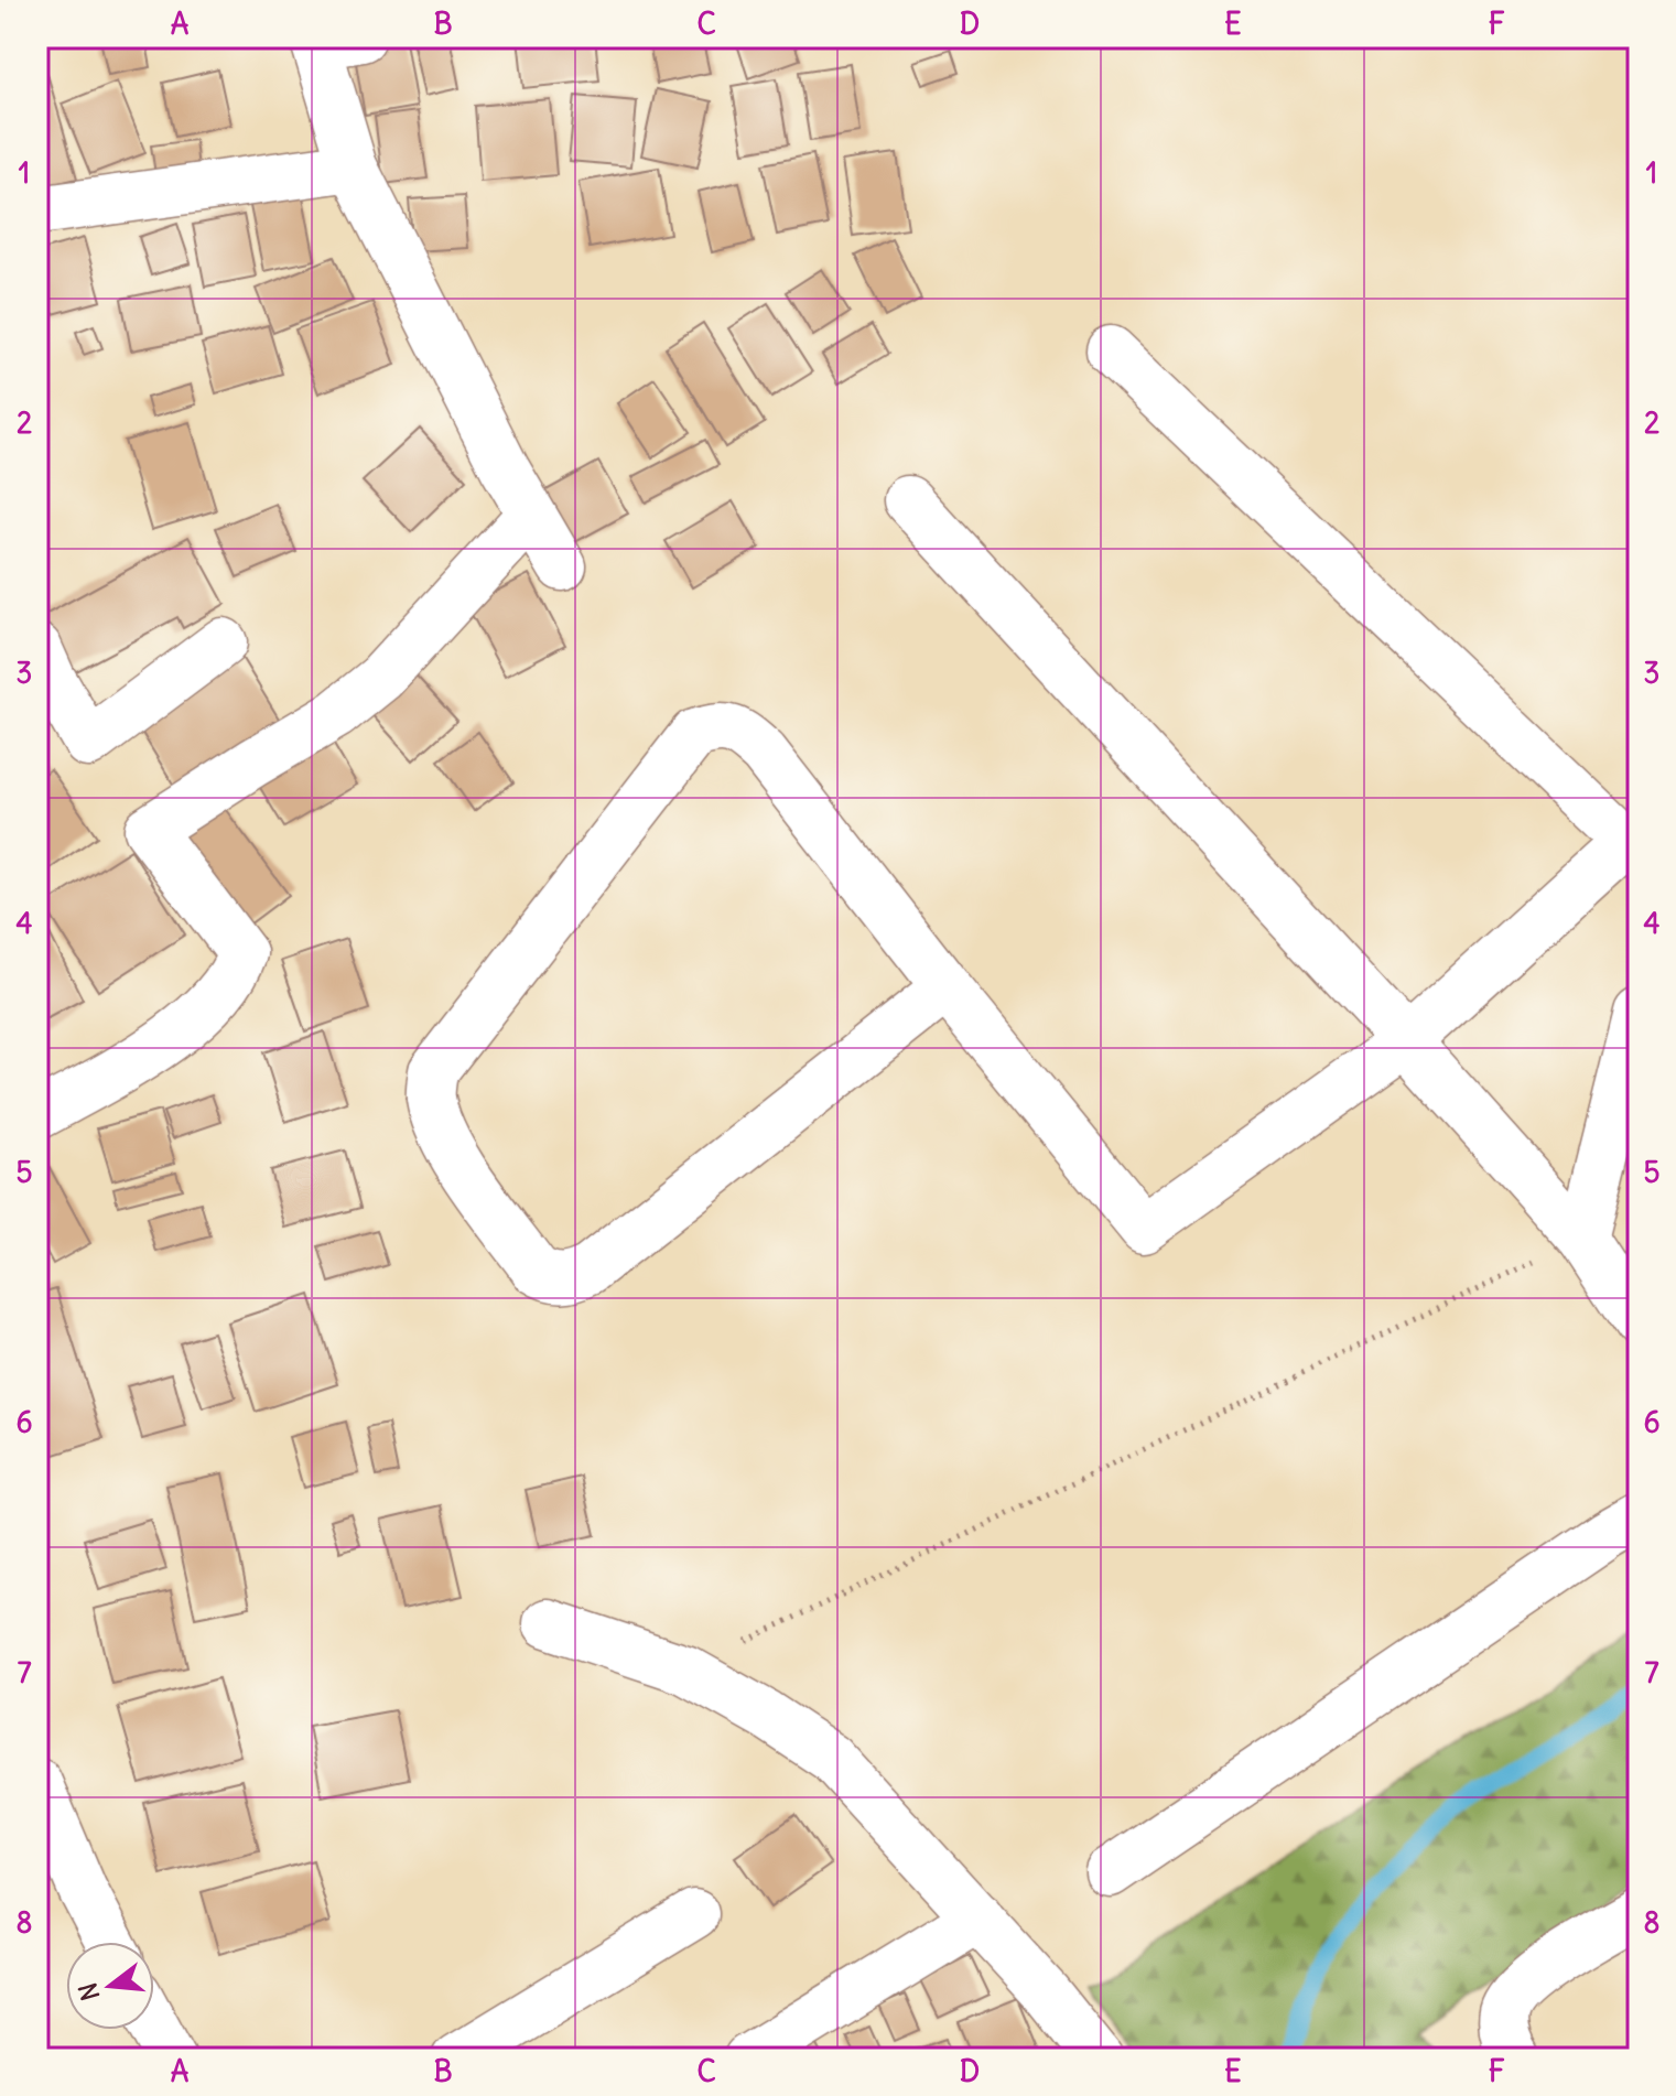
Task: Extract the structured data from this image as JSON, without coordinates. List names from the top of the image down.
{
  "north": "left",
  "grid": {
    "columns": [
      "A",
      "B",
      "C",
      "D",
      "E",
      "F"
    ],
    "rows": [
      "1",
      "2",
      "3",
      "4",
      "5",
      "6",
      "7",
      "8"
    ]
  }
}
